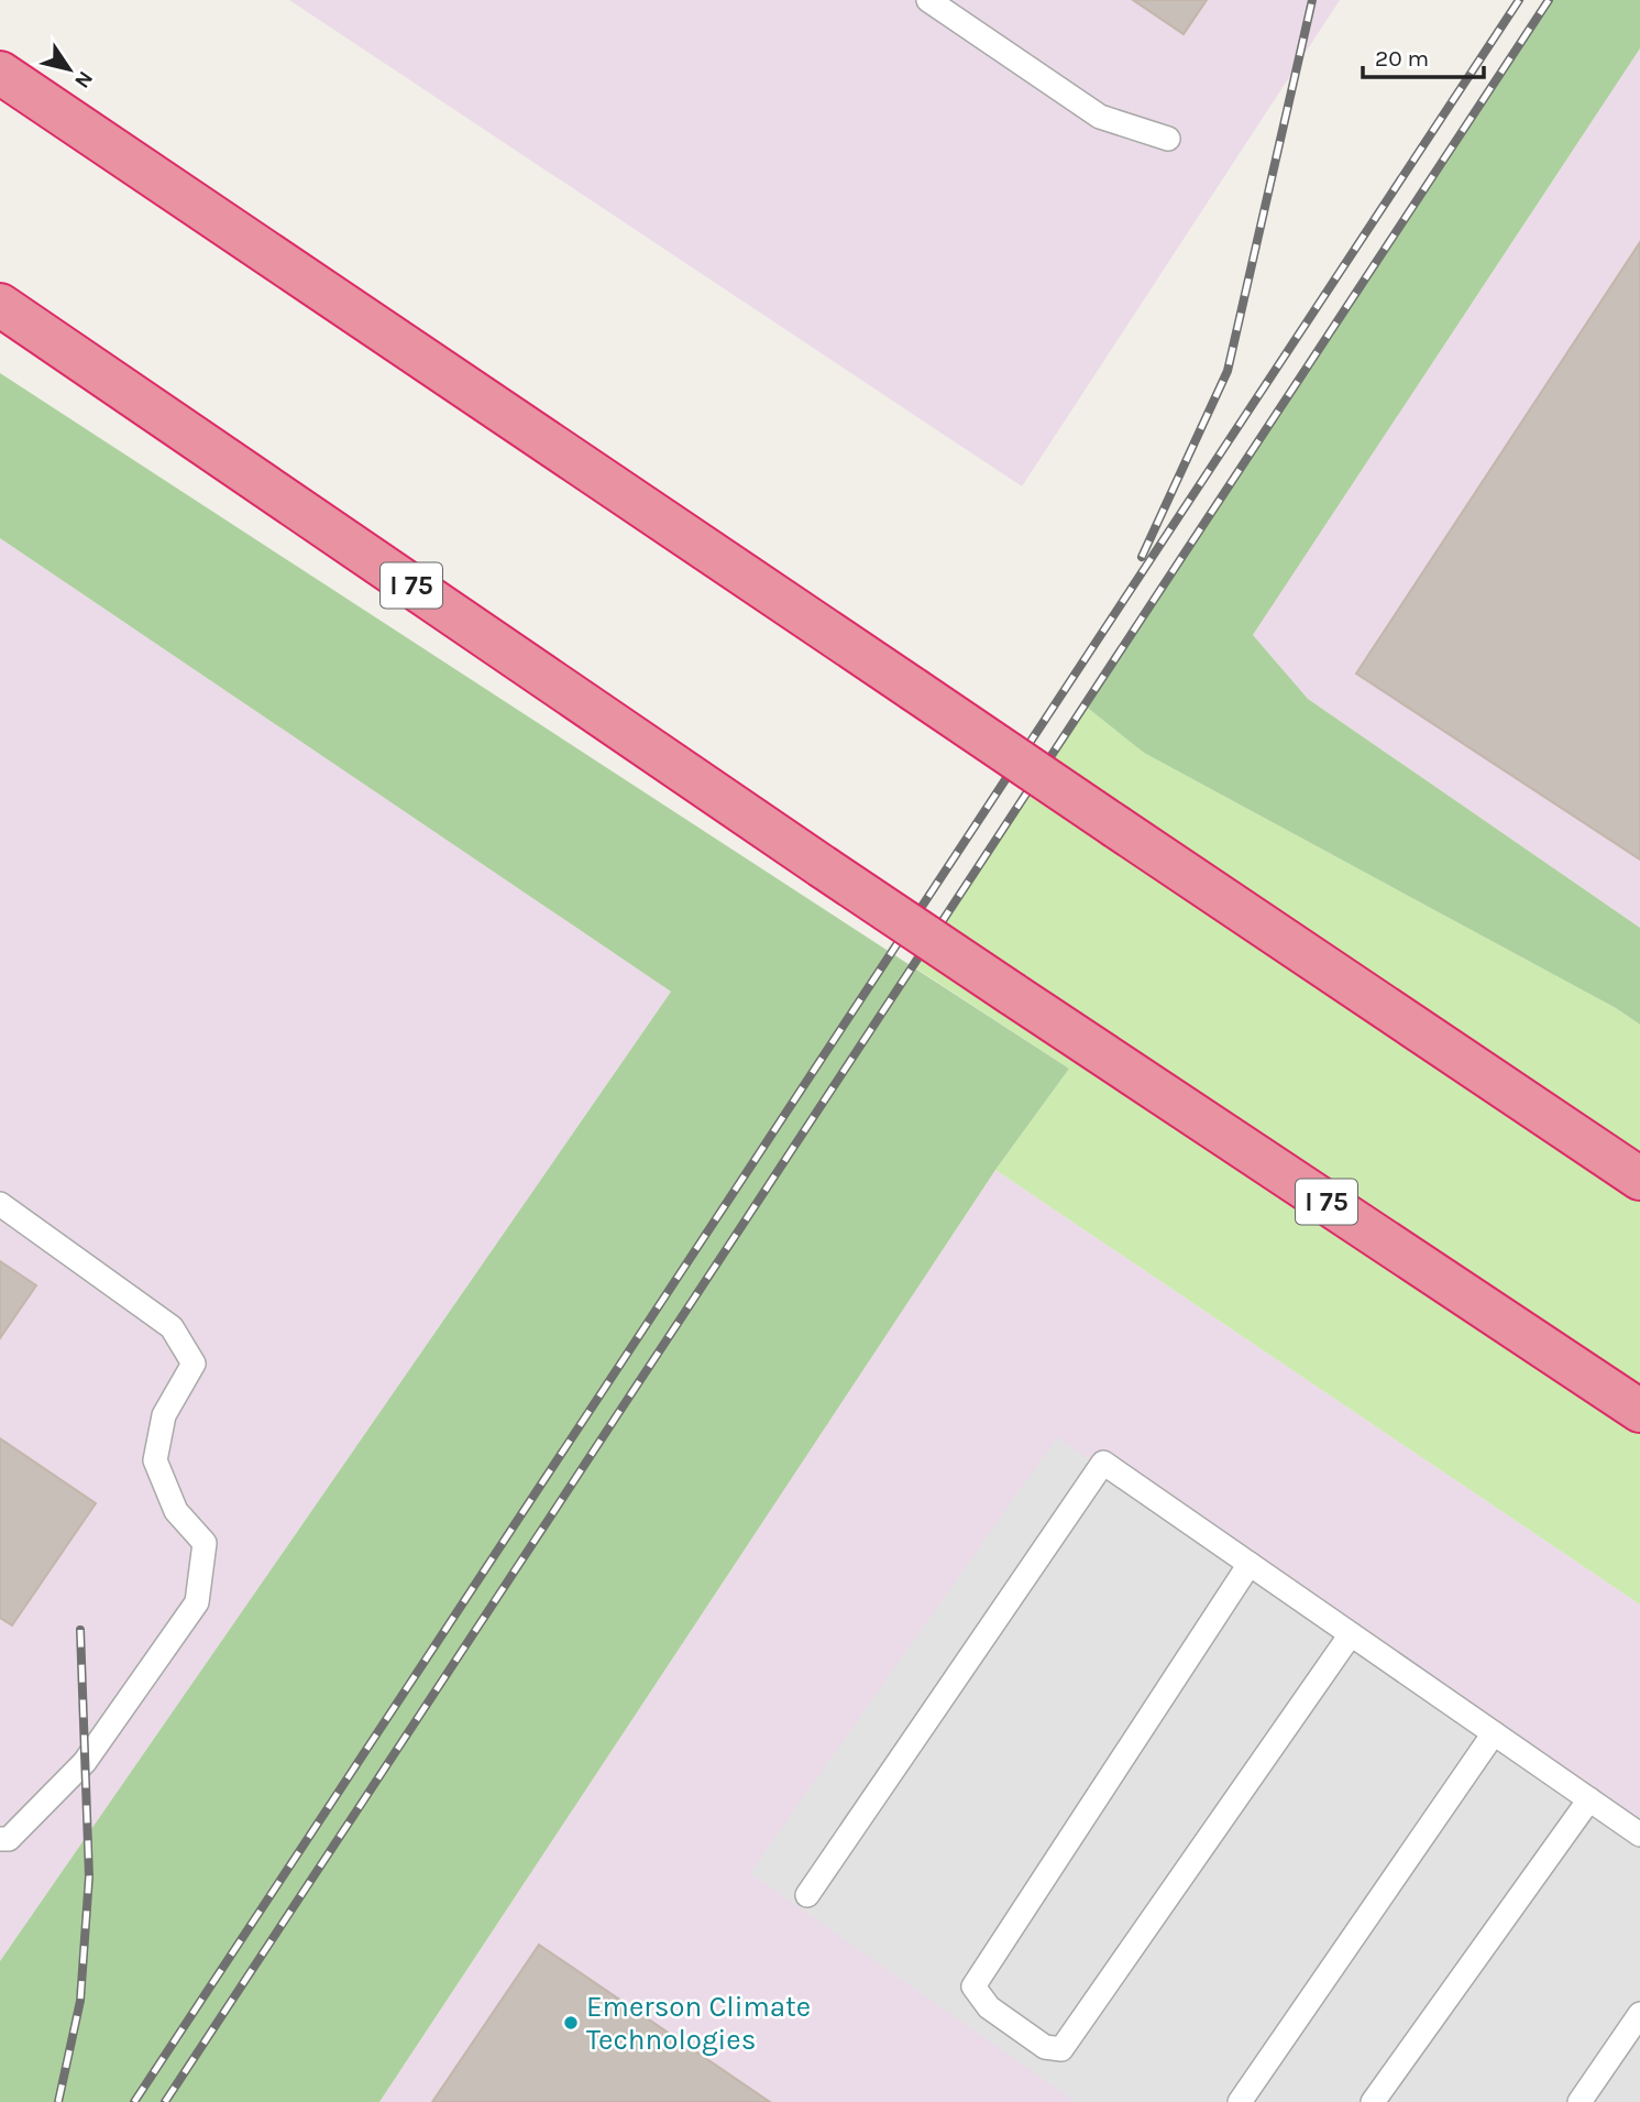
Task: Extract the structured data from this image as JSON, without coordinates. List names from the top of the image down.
{
  "streets": {
    "highway": ["I 75"]
  },
  "places": ["Emerson Climate Technologies"],
  "scale_bar": "20 m",
  "north": "bottom right"
}
